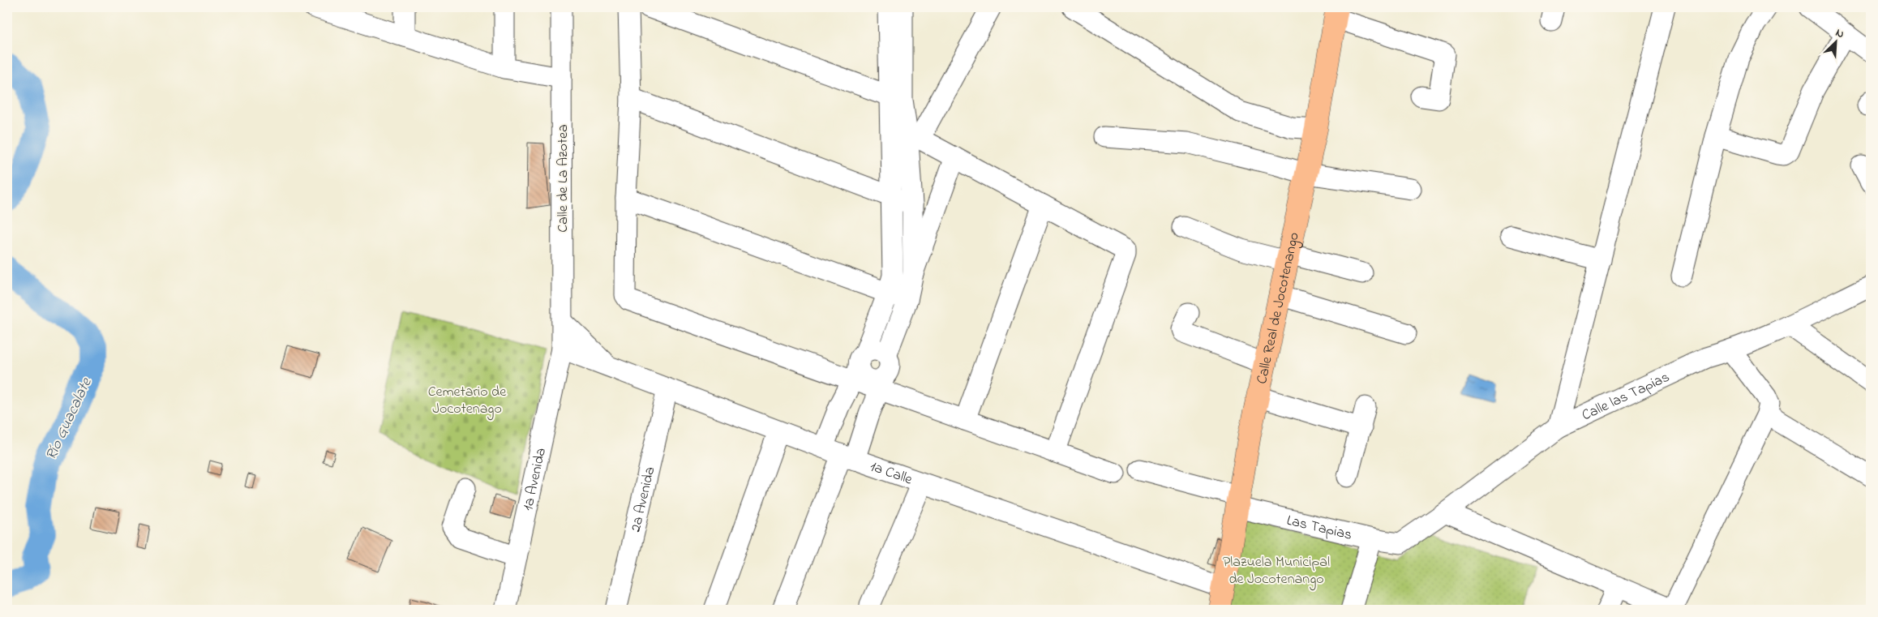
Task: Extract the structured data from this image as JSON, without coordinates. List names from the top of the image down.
{
  "streets": {
    "main road": ["Calle Real de Jocotenango"],
    "street": [
      "Calle de La Azotea",
      "Calle las Tapias",
      "1a Calle",
      "1a Avenida",
      "2a Avenida",
      "Las Tapias"
    ]
  },
  "crossings": [
    ["Calle de La Azotea", "1a Calle"],
    ["Calle de La Azotea", "1a Avenida"],
    ["Calle Real de Jocotenango", "1a Calle"],
    ["Calle Real de Jocotenango", "Las Tapias"],
    ["Calle las Tapias", "Las Tapias"],
    ["1a Calle", "1a Avenida"],
    ["1a Calle", "2a Avenida"]
  ],
  "water": ["Río Guacalate"],
  "parks": ["Cemetario de Jocotenago", "Plazuela Municipal de Jocotenango"],
  "north": "top right"
}
